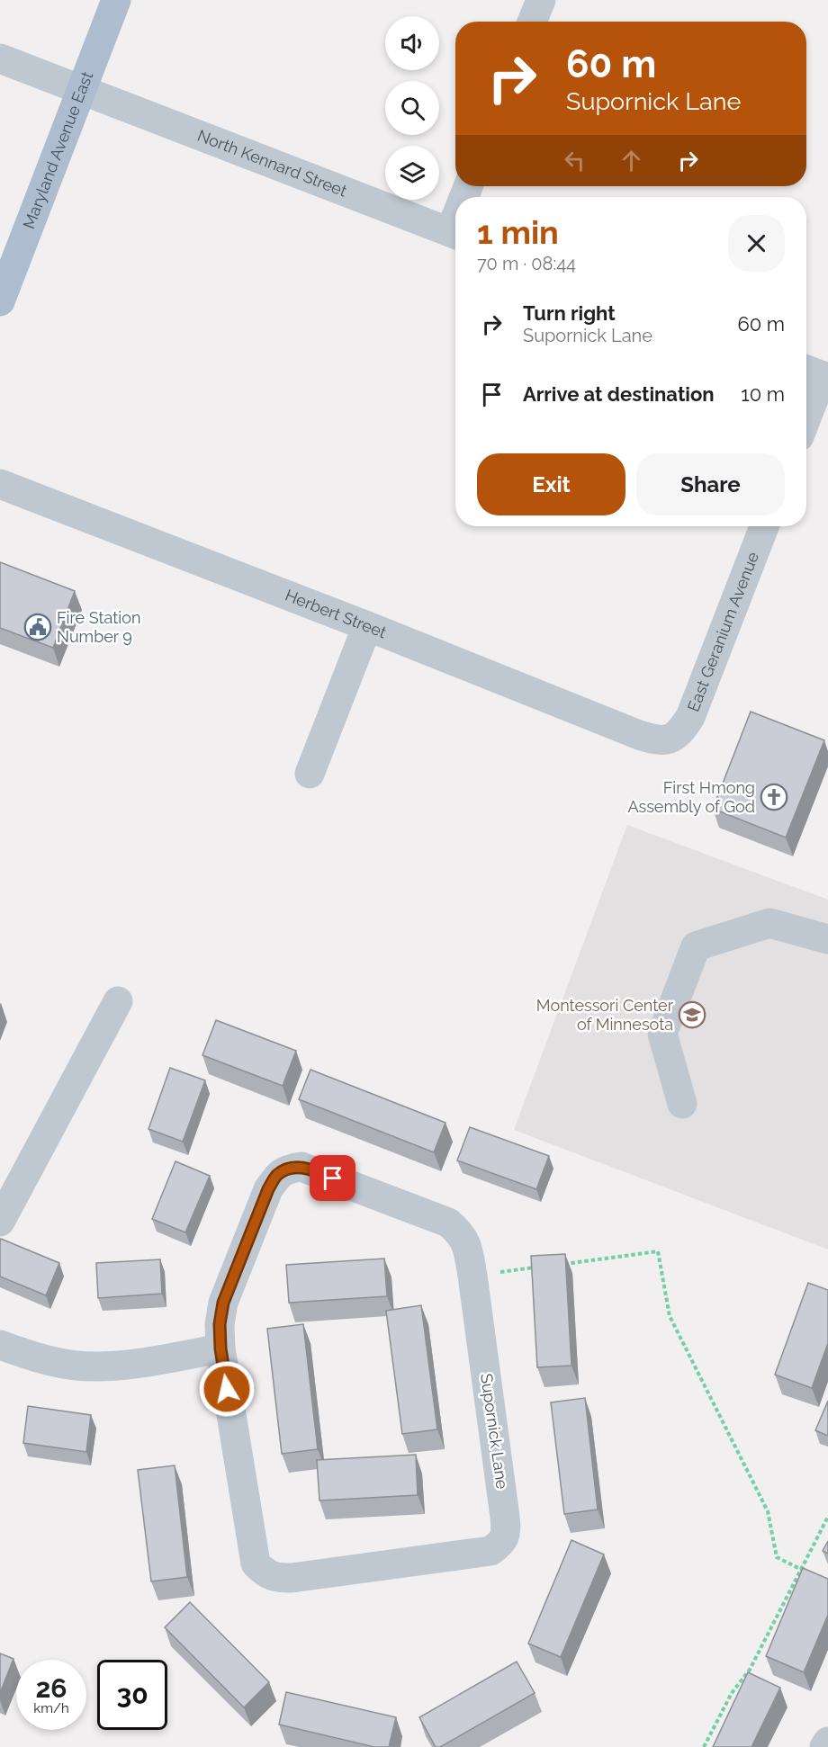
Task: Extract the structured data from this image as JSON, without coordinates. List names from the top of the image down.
{
  "streets": {
    "main road": ["Maryland Avenue East"],
    "street": [
      "North Kennard Street",
      "Herbert Street",
      "East Geranium Avenue",
      "Supornick Lane"
    ]
  },
  "crossings": [
    ["Maryland Avenue East", "North Kennard Street"],
    ["Herbert Street", "East Geranium Avenue"]
  ],
  "places": {
    "public building": ["Fire Station Number 9"],
    "church": ["First Hmong Assembly of God"],
    "school or university": ["Montessori Center of Minnesota"]
  },
  "page": {
    "turn": ["60 m", "Supornick Lane"],
    "heading": ["1 min", "70 m · 08:44"],
    "list": [
      {
        "name": "Turn right",
        "note": "Supornick Lane",
        "value": "60 m"
      },
      {
        "name": "Arrive at destination",
        "value": "10 m"
      }
    ],
    "buttons": ["Exit", "Share"],
    "speed": "26 km/h",
    "limit": "30"
  }
}
